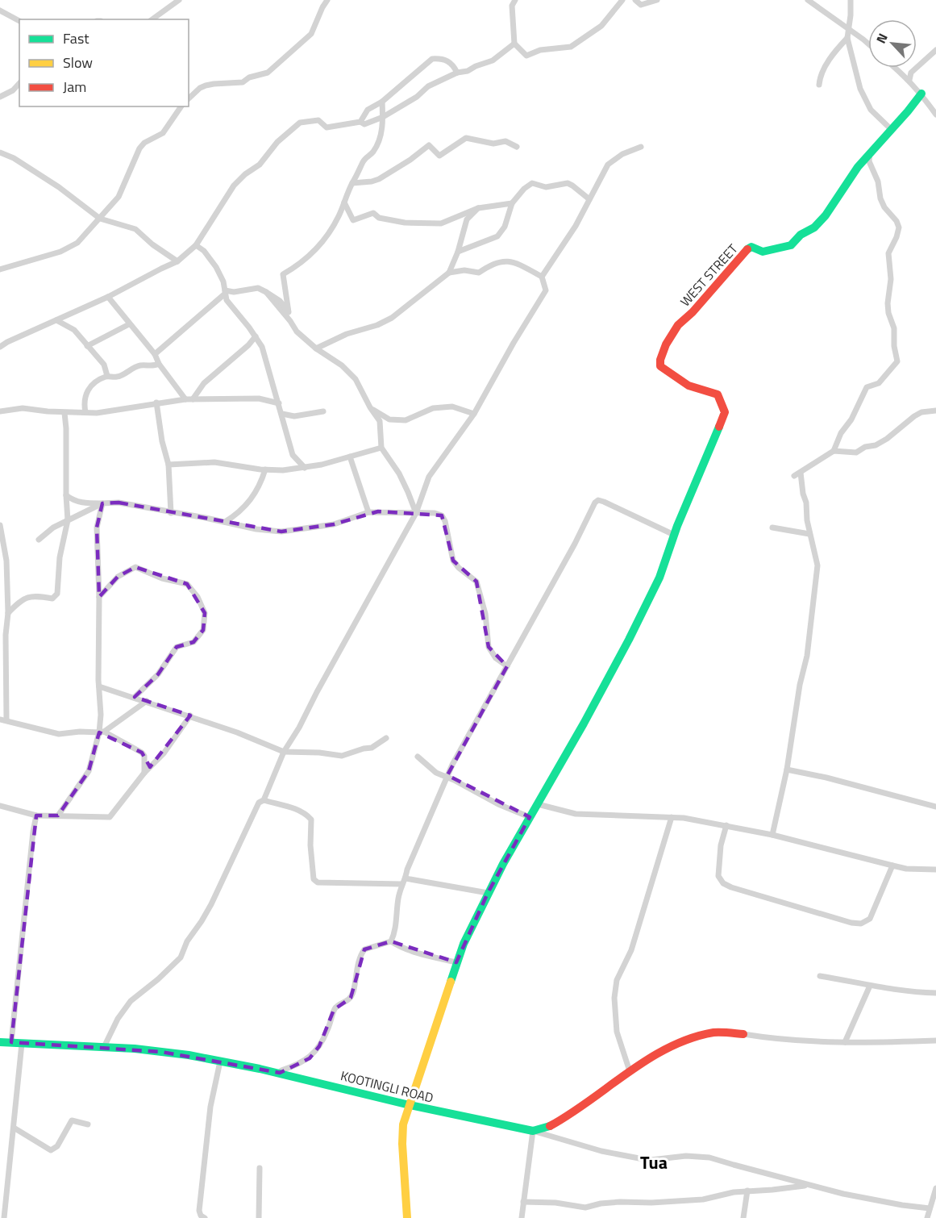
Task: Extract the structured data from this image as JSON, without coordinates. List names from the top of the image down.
{
  "streets": {
    "street": ["WEST STREET", "KOOTINGLI ROAD"]
  },
  "districts": ["Tua"],
  "legend": ["Fast", "Slow", "Jam"],
  "north": "top left"
}
